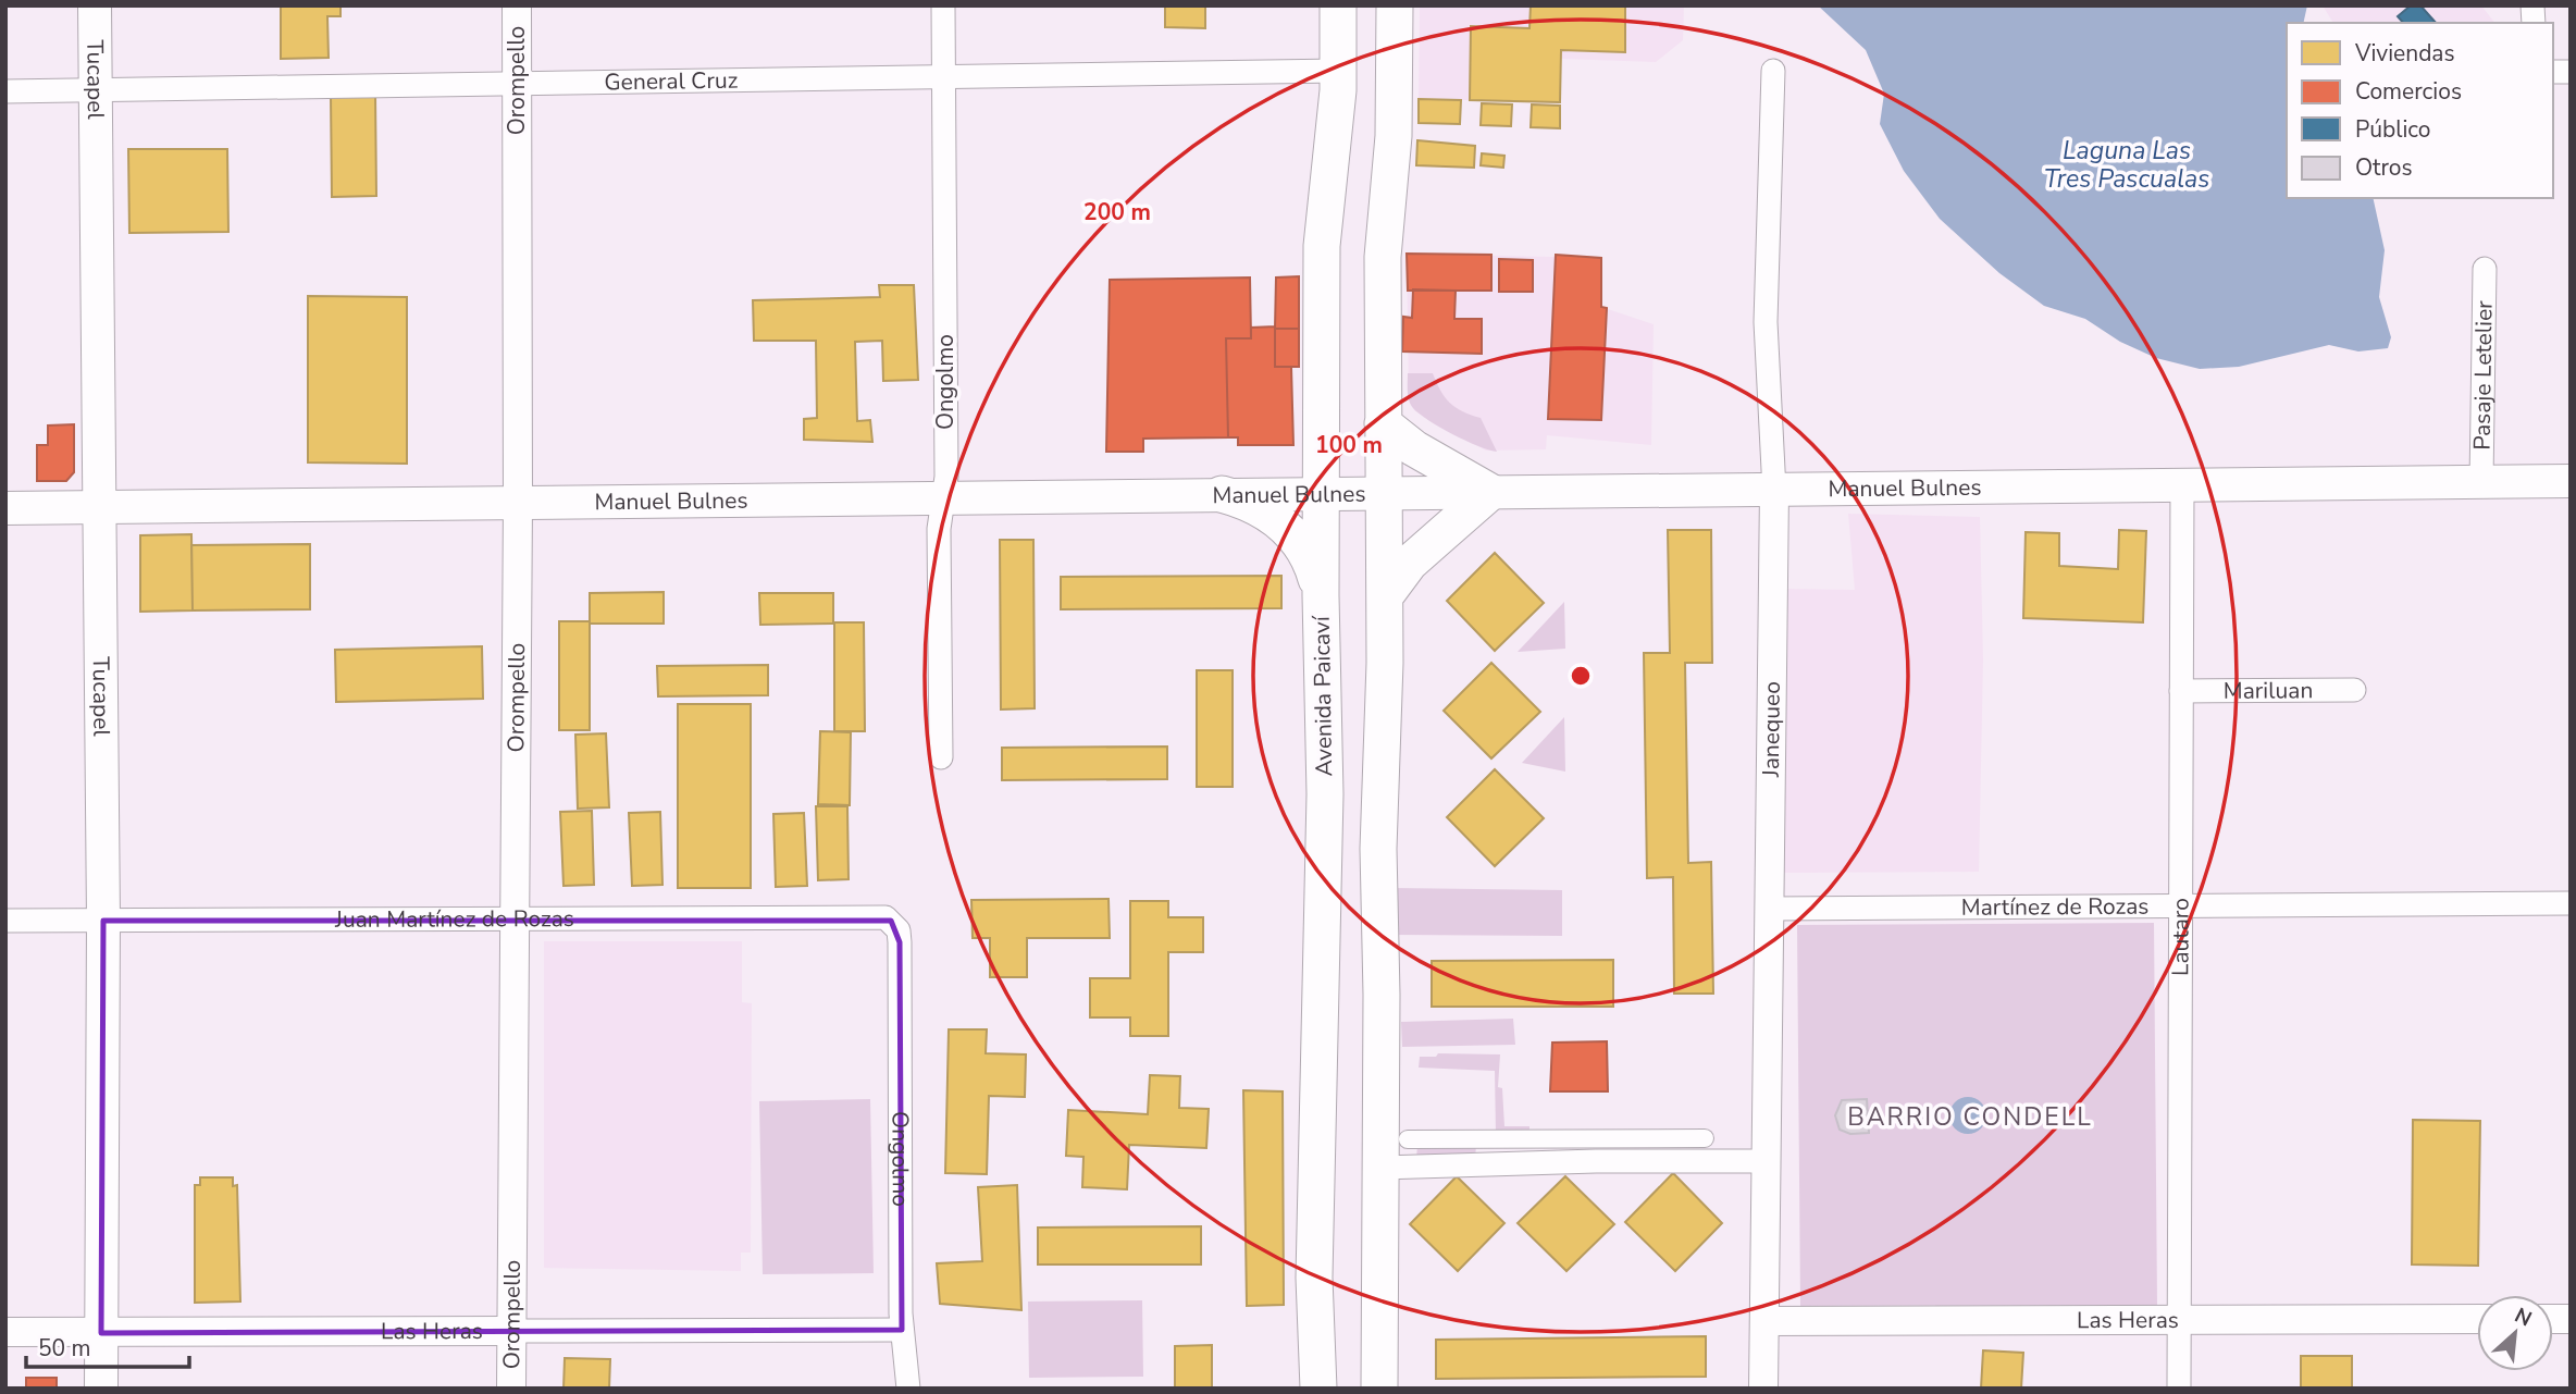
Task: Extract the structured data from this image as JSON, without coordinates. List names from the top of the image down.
{
  "streets": {
    "main road": ["Tucapel", "Manuel Bulnes", "Avenida Paicaví"],
    "street": [
      "Orompello",
      "General Cruz",
      "Pasaje Letelier",
      "Ongolmo",
      "Mariluan",
      "Janequeo",
      "Martínez de Rozas",
      "Juan Martínez de Rozas",
      "Lautaro",
      "Las Heras"
    ]
  },
  "crossings": [
    ["Tucapel", "General Cruz"],
    ["Tucapel", "Manuel Bulnes"],
    ["Tucapel", "Juan Martínez de Rozas"],
    ["Tucapel", "Las Heras"],
    ["Orompello", "General Cruz"],
    ["Orompello", "Manuel Bulnes"],
    ["Orompello", "Juan Martínez de Rozas"],
    ["Orompello", "Las Heras"],
    ["General Cruz", "Ongolmo"],
    ["General Cruz", "Avenida Paicaví"],
    ["Pasaje Letelier", "Manuel Bulnes"],
    ["Ongolmo", "Manuel Bulnes"],
    ["Ongolmo", "Juan Martínez de Rozas"],
    ["Ongolmo", "Las Heras"],
    ["Manuel Bulnes", "Avenida Paicaví"],
    ["Manuel Bulnes", "Janequeo"],
    ["Manuel Bulnes", "Lautaro"],
    ["Mariluan", "Lautaro"],
    ["Janequeo", "Martínez de Rozas"],
    ["Janequeo", "Las Heras"],
    ["Martínez de Rozas", "Lautaro"],
    ["Lautaro", "Las Heras"]
  ],
  "districts": ["BARRIO CONDELL"],
  "water": ["Laguna Las Tres Pascualas"],
  "legend": [
    "Viviendas",
    "Comercios",
    "Público",
    "Otros"
  ],
  "scale_bar": "50 m",
  "north": "top right",
  "rings": ["200 m", "100 m"]
}
